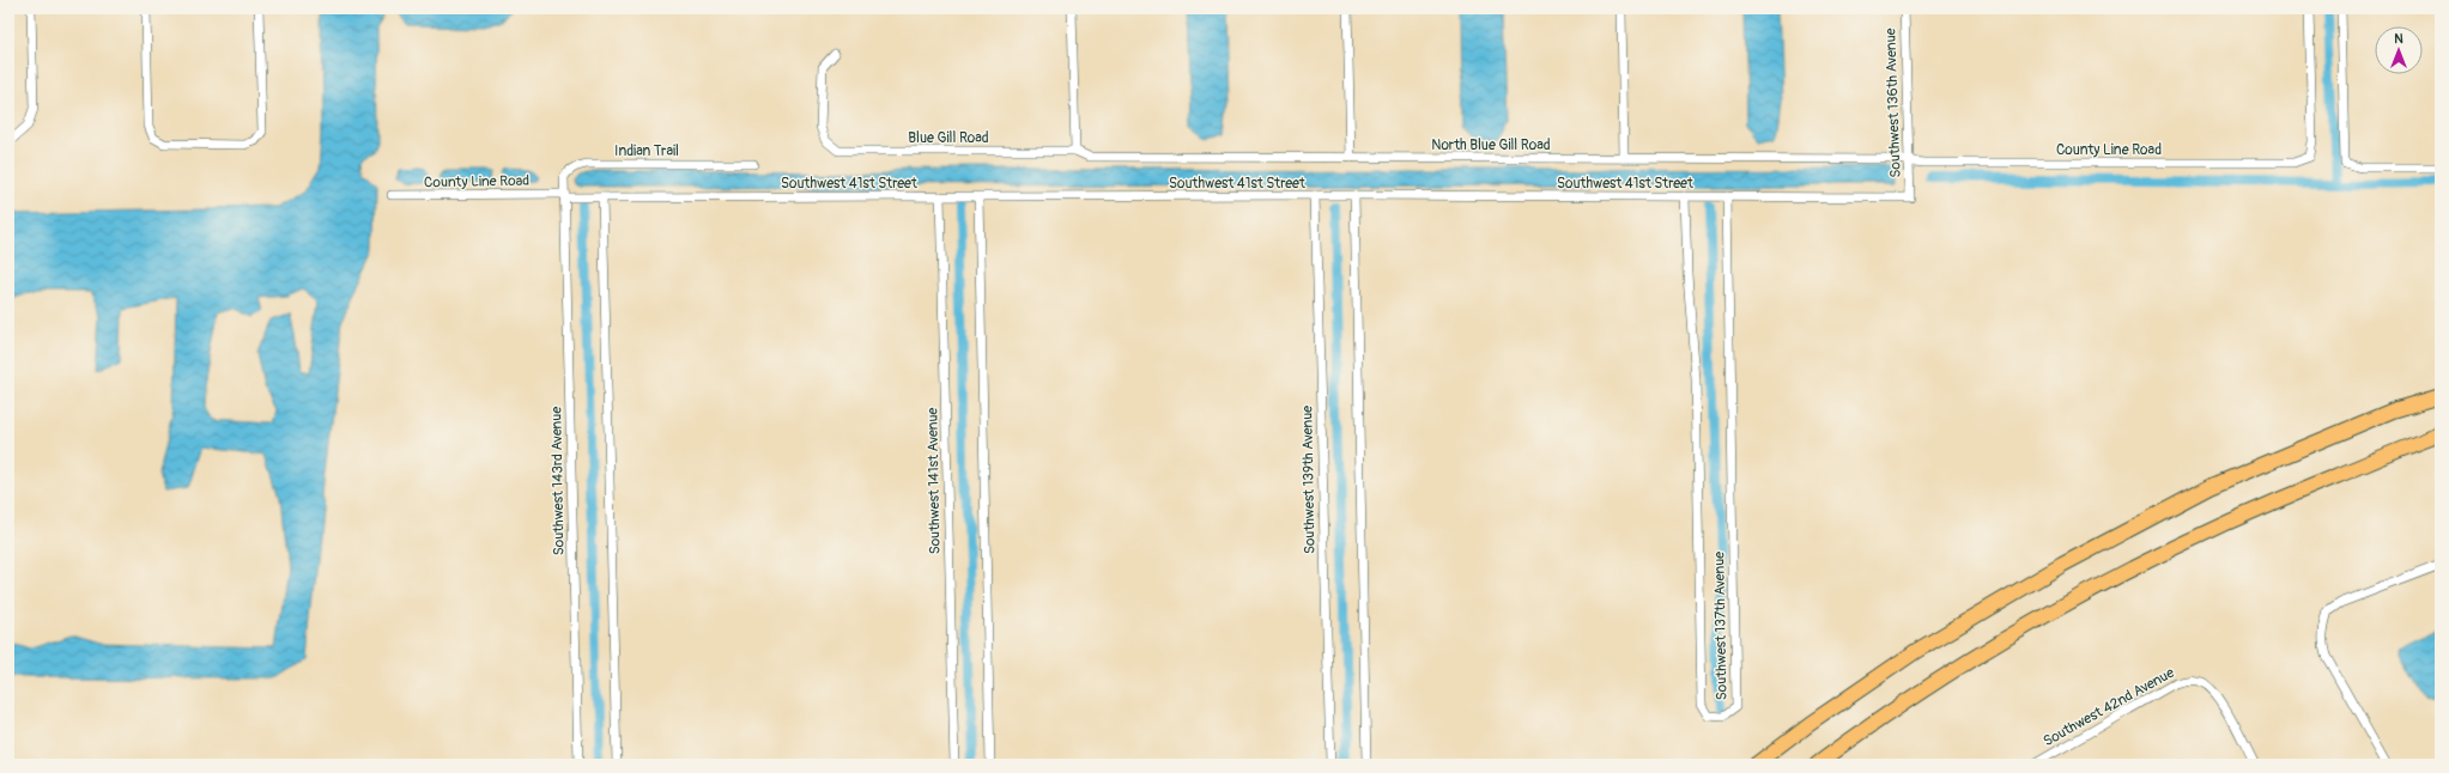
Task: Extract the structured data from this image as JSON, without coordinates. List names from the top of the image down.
{
  "streets": {
    "street": [
      "Southwest 136th Avenue",
      "Blue Gill Road",
      "North Blue Gill Road",
      "County Line Road",
      "Indian Trail",
      "Southwest 41st Street",
      "Southwest 139th Avenue",
      "Southwest 143rd Avenue",
      "Southwest 141st Avenue",
      "Southwest 137th Avenue",
      "Southwest 42nd Avenue"
    ]
  },
  "crossings": [
    ["Southwest 136th Avenue", "North Blue Gill Road"],
    ["Southwest 136th Avenue", "County Line Road"],
    ["Southwest 136th Avenue", "Southwest 41st Street"],
    ["Blue Gill Road", "North Blue Gill Road"],
    ["North Blue Gill Road", "County Line Road"],
    ["County Line Road", "Indian Trail"],
    ["County Line Road", "Southwest 41st Street"],
    ["County Line Road", "Southwest 143rd Avenue"],
    ["Indian Trail", "Southwest 41st Street"],
    ["Indian Trail", "Southwest 143rd Avenue"],
    ["Southwest 41st Street", "Southwest 139th Avenue"],
    ["Southwest 41st Street", "Southwest 143rd Avenue"],
    ["Southwest 41st Street", "Southwest 141st Avenue"],
    ["Southwest 41st Street", "Southwest 137th Avenue"]
  ],
  "north": "top"
}
